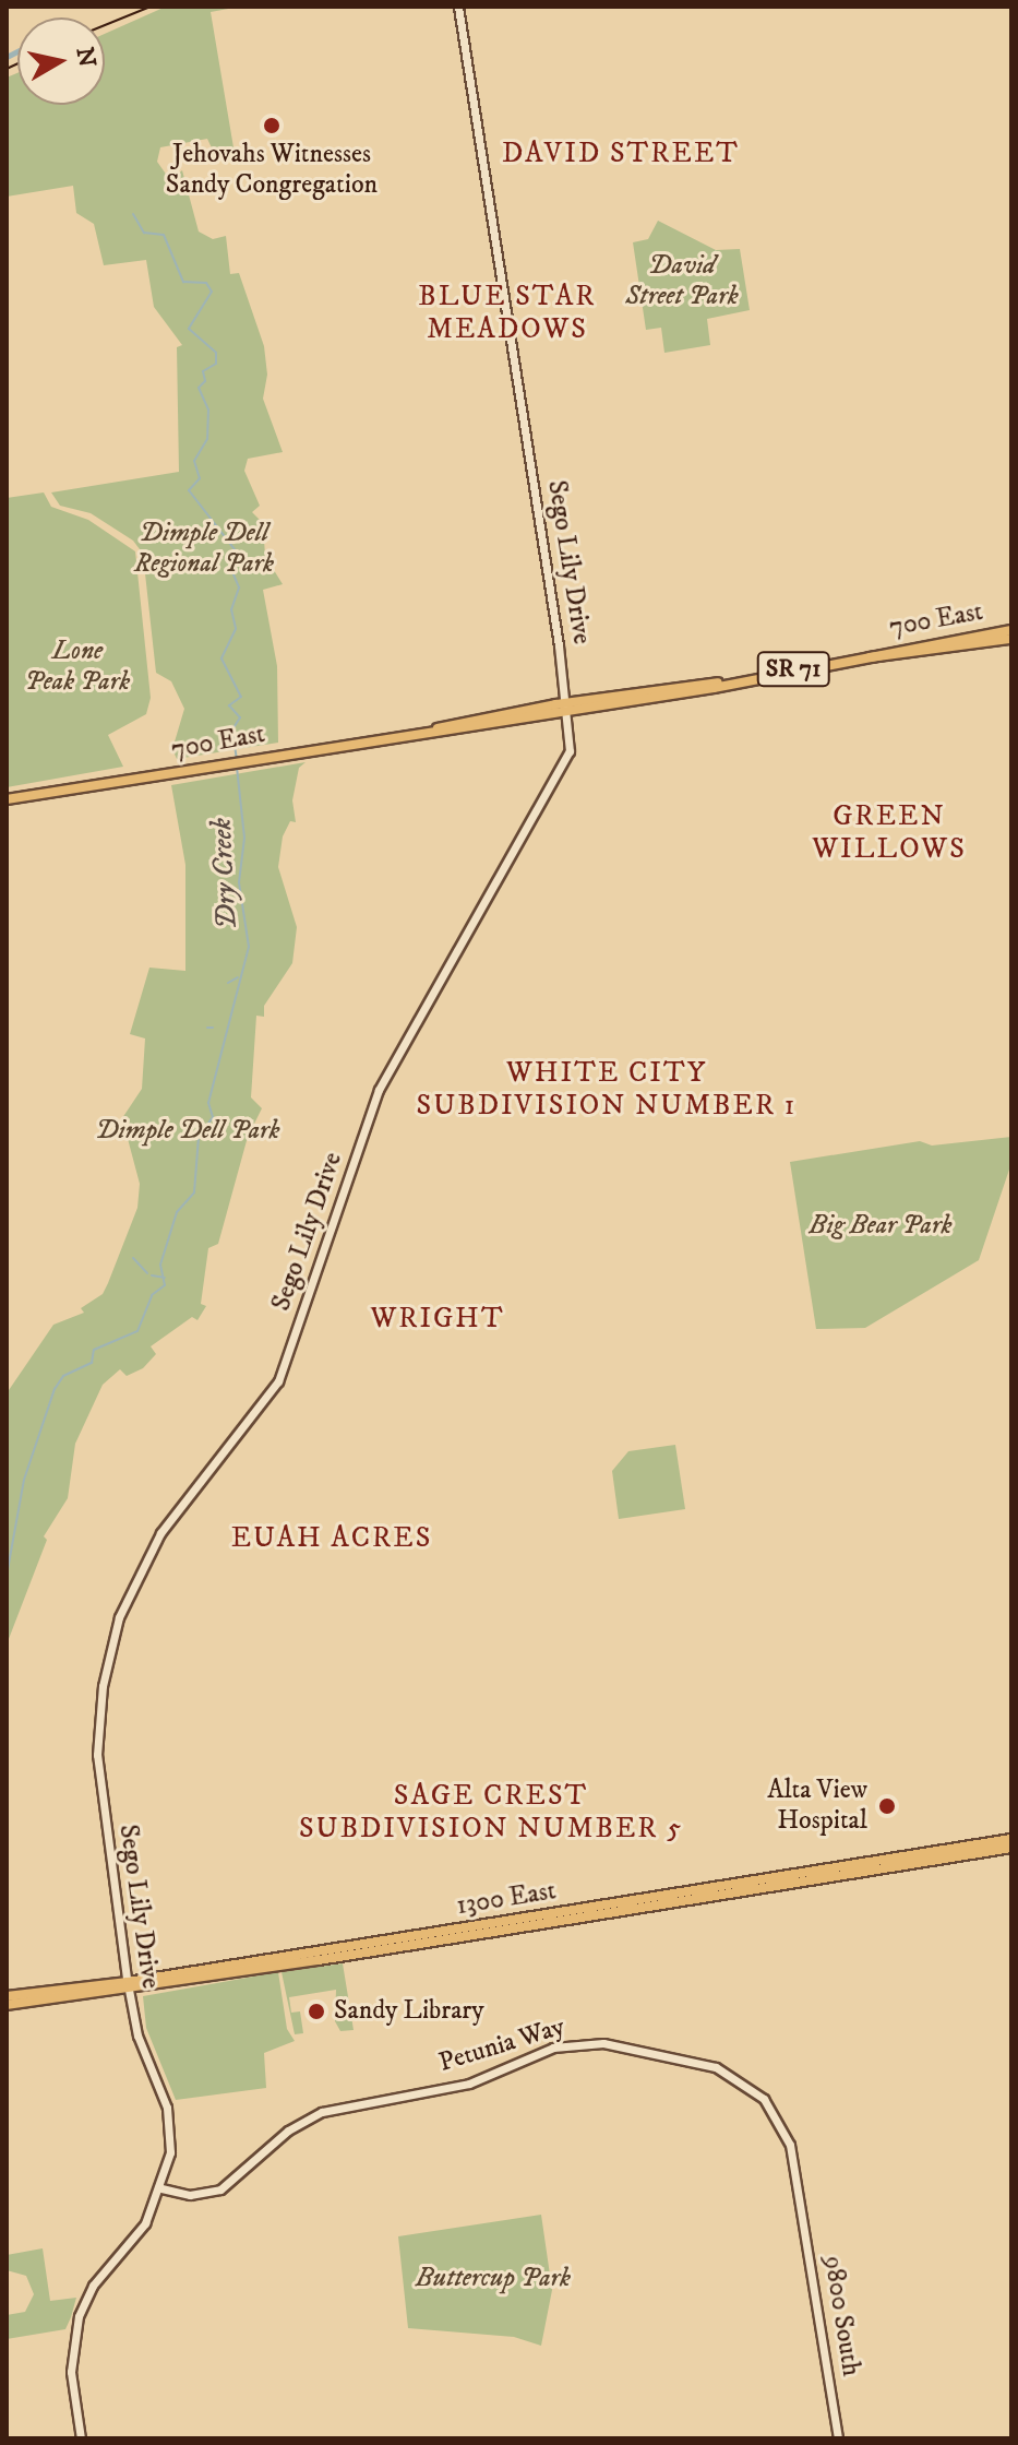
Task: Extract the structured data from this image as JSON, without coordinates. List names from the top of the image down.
{
  "streets": {
    "main road": [
      "Sego Lily Drive",
      "700 East",
      "SR 71",
      "1300 East",
      "Petunia Way",
      "9800 South"
    ]
  },
  "crossings": [
    ["Sego Lily Drive", "700 East"],
    ["Sego Lily Drive", "1300 East"],
    ["Sego Lily Drive", "Petunia Way"],
    ["Petunia Way", "9800 South"]
  ],
  "districts": [
    "DAVID STREET",
    "BLUE STAR MEADOWS",
    "GREEN WILLOWS",
    "WHITE CITY SUBDIVISION NUMBER 1",
    "WRIGHT",
    "EUAH ACRES",
    "SAGE CREST SUBDIVISION NUMBER 5"
  ],
  "water": ["Dry Creek"],
  "parks": [
    "David Street Park",
    "Dimple Dell Regional Park",
    "Lone Peak Park",
    "Dimple Dell Park",
    "Big Bear Park",
    "Buttercup Park"
  ],
  "places": ["Jehovahs Witnesses Sandy Congregation", "Alta View Hospital", "Sandy Library"],
  "north": "right"
}
